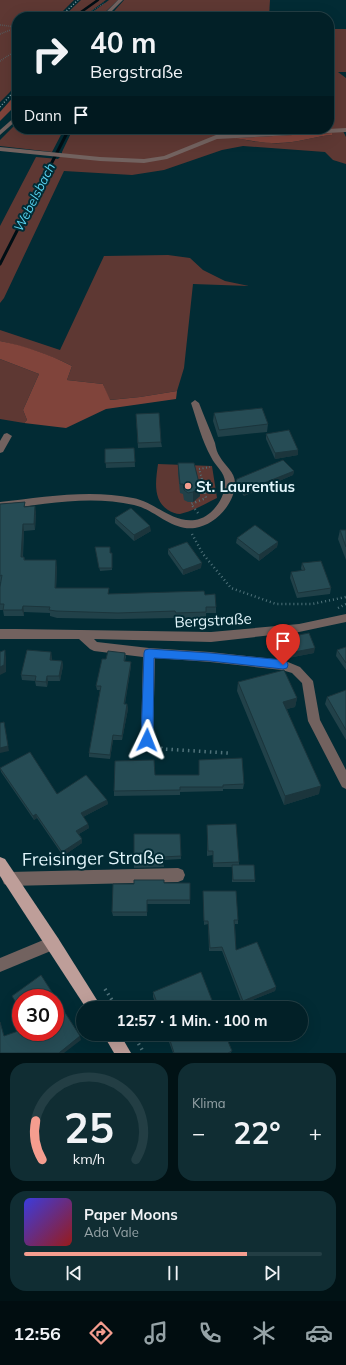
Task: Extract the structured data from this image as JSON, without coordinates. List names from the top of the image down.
{
  "streets": {
    "main road": ["Freisinger Straße"],
    "street": ["Bergstraße"]
  },
  "water": ["Webelsbach"],
  "places": ["St. Laurentius"],
  "page": {
    "turn": ["40 m", "Bergstraße"],
    "then": "Dann",
    "limit": "30",
    "trip": "12:57 · 1 Min. · 100 m",
    "tile": "Klima",
    "heat": ["−", "22°", "+"],
    "song": ["Paper Moons", "Ada Vale"],
    "tabs": "12:56",
    "gauge": ["25", "km/h"]
  }
}
